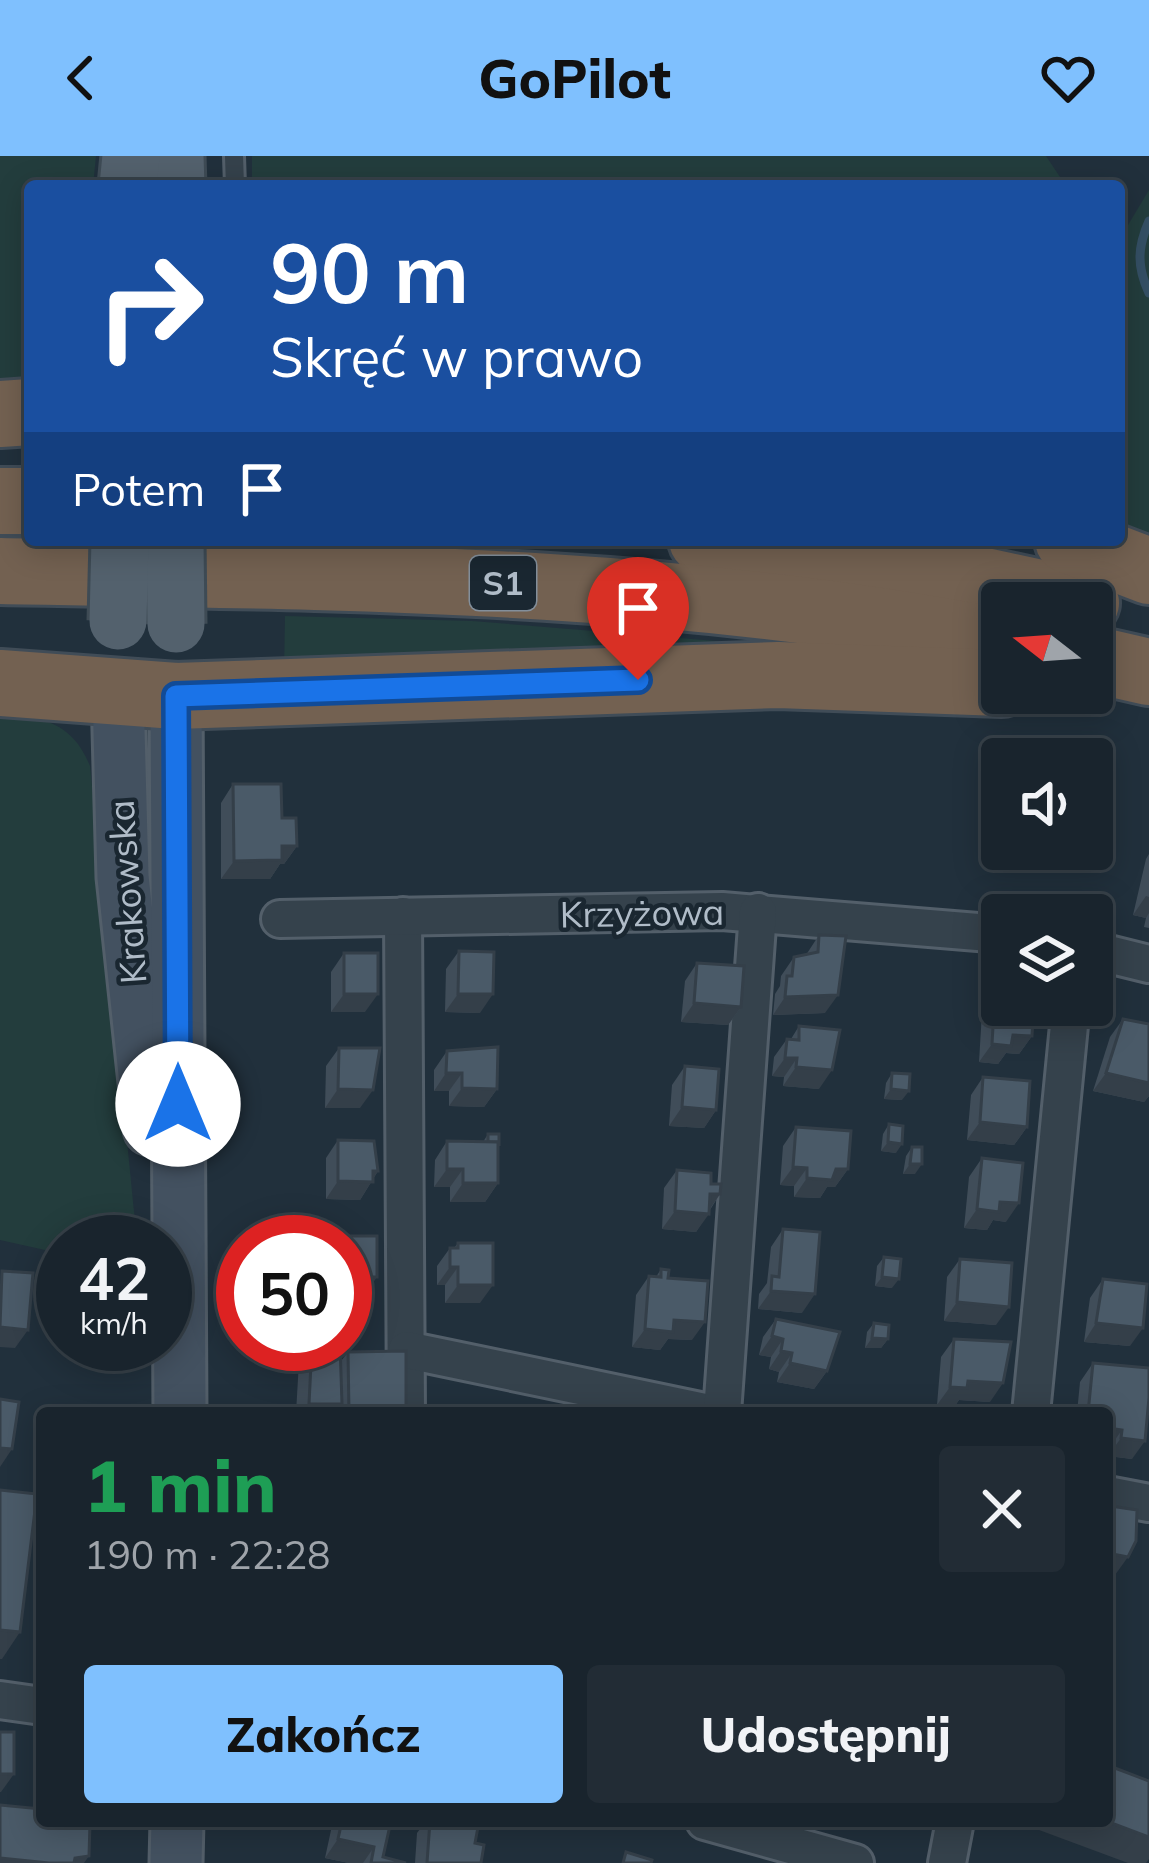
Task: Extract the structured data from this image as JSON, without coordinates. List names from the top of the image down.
{
  "streets": {
    "highway": ["S1"],
    "main road": ["Krakowska"],
    "street": ["Krzyżowa"]
  },
  "north": "left",
  "page": {
    "header": "GoPilot",
    "turn": ["90 m", "Skręć w prawo"],
    "then": "Potem",
    "speed": "42 km/h",
    "limit": "50",
    "heading": ["1 min", "190 m · 22:28"],
    "buttons": ["Zakończ", "Udostępnij"]
  }
}
